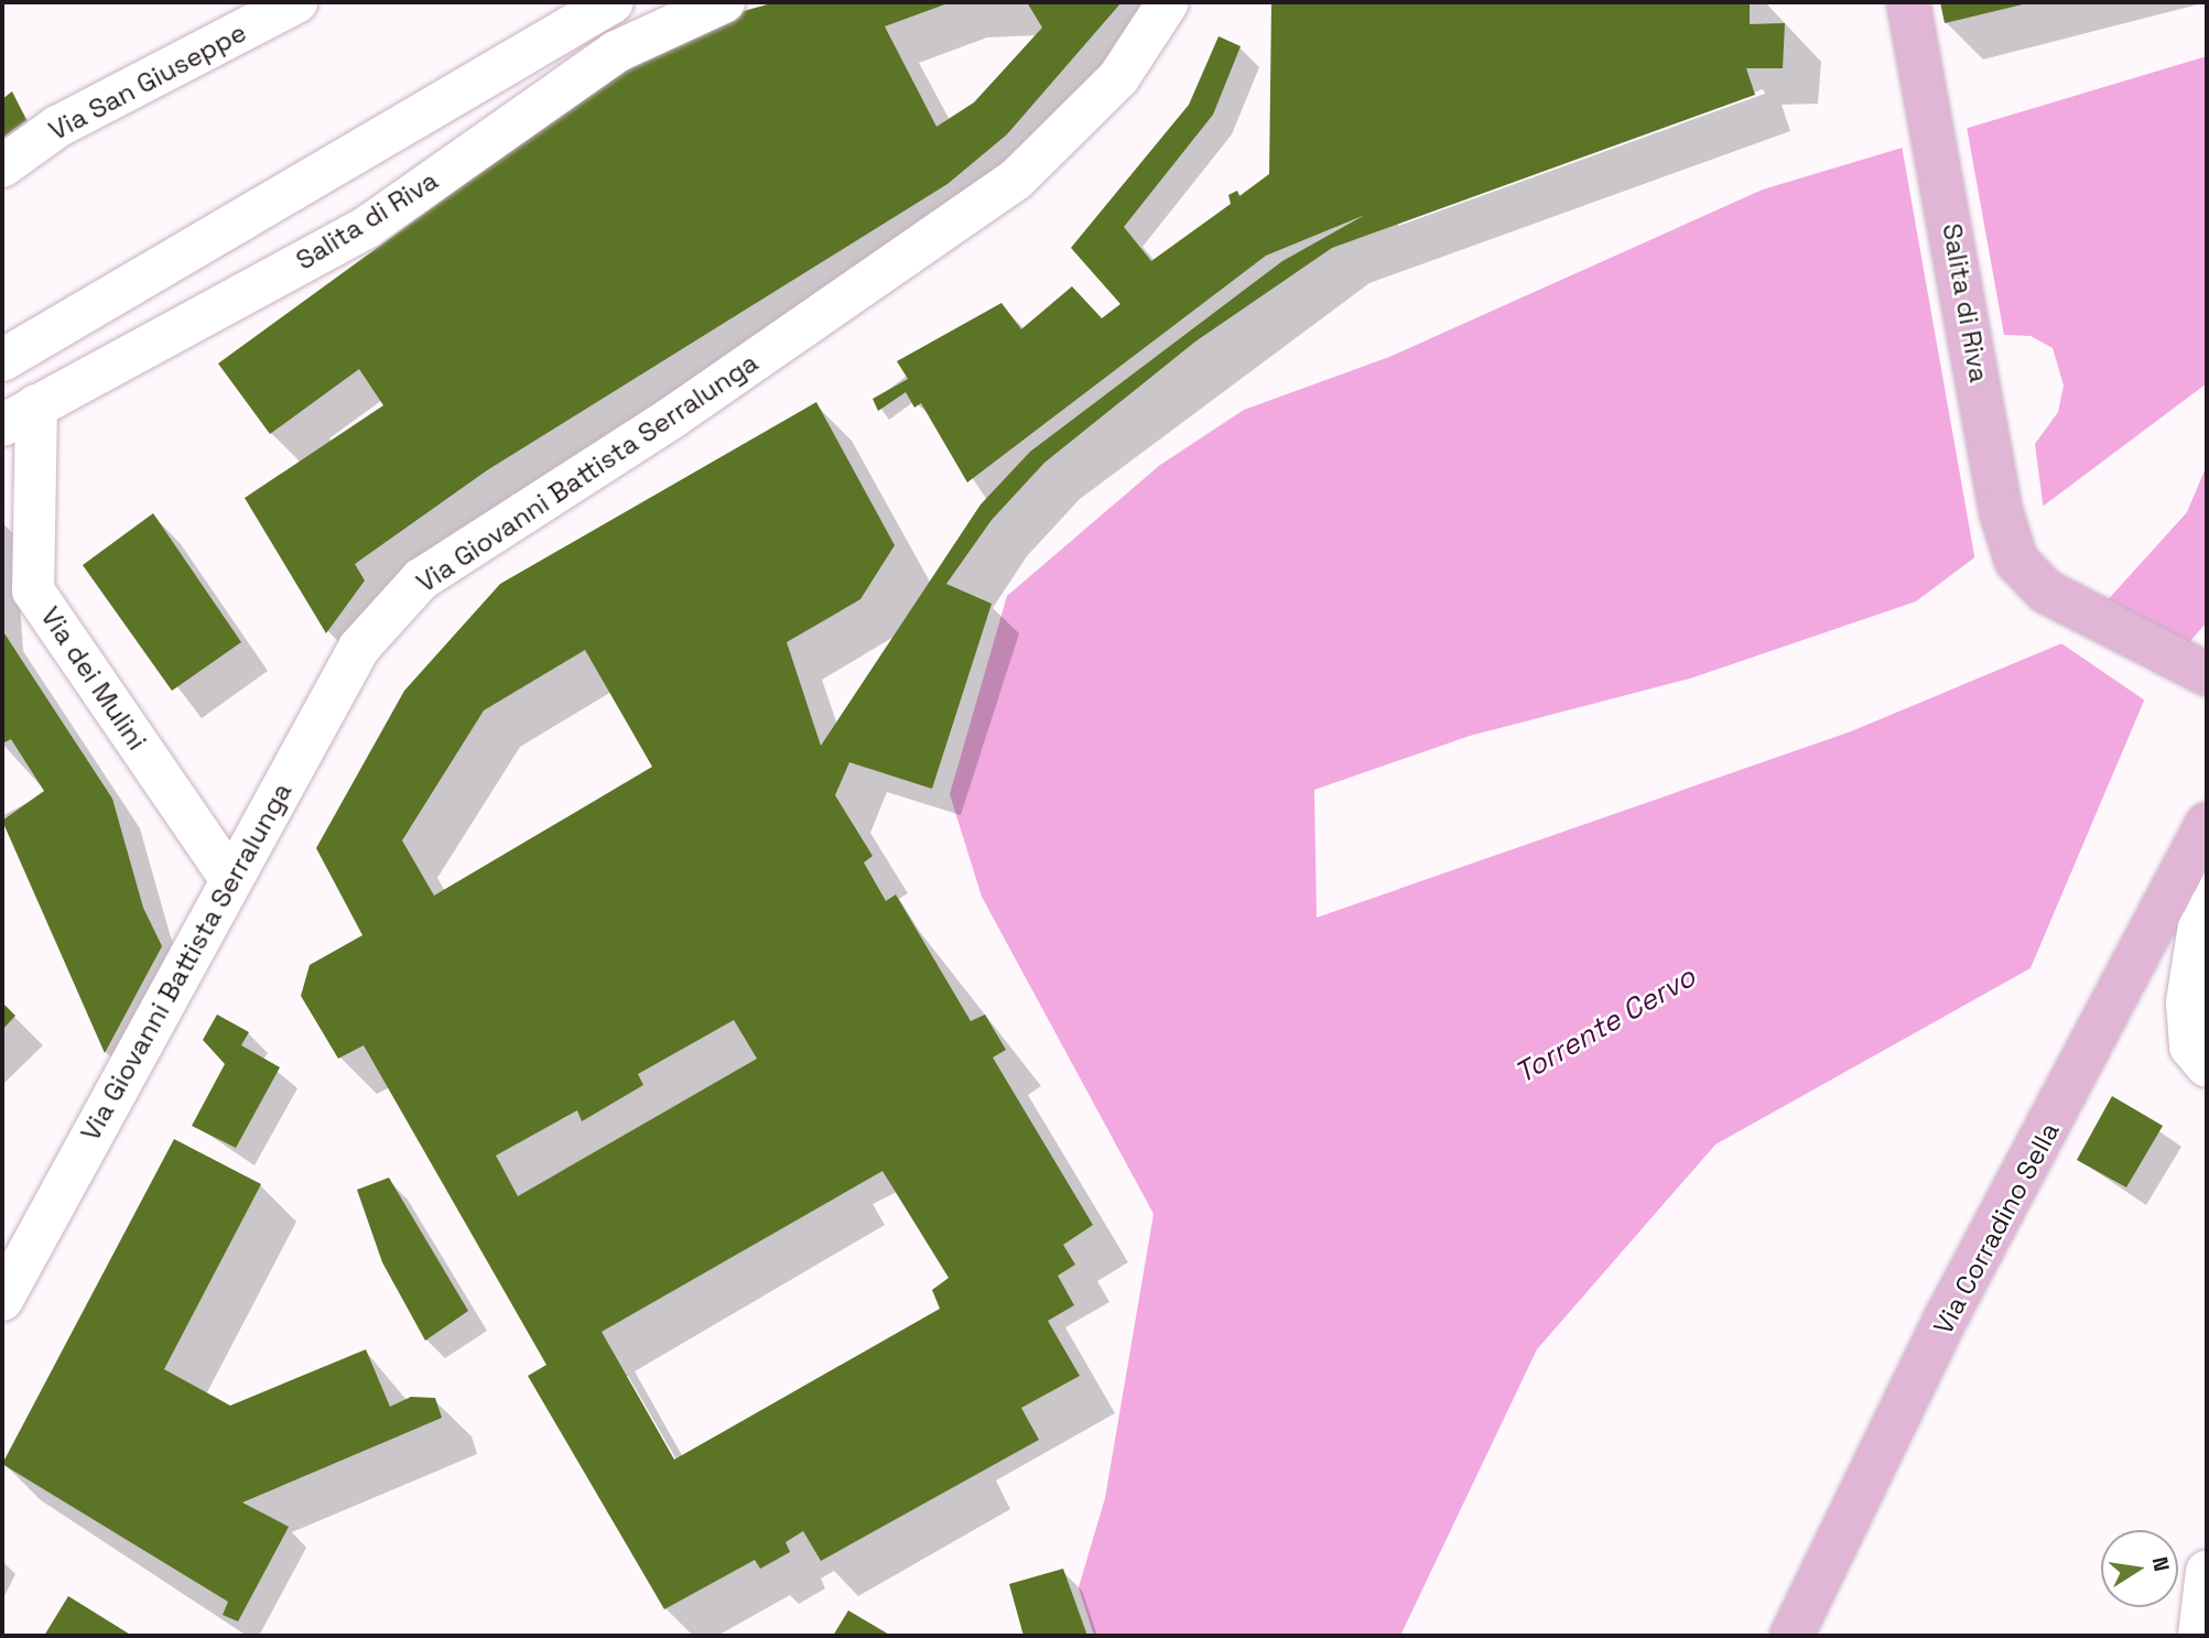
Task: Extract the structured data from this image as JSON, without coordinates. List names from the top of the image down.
{
  "streets": {
    "main road": ["Salita di Riva", "Via Corradino Sella"],
    "street": ["Via San Giuseppe", "Via Giovanni Battista Serralunga", "Via dei Mulini"]
  },
  "crossings": [
    ["Salita di Riva", "Via dei Mulini"],
    ["Via Giovanni Battista Serralunga", "Via dei Mulini"]
  ],
  "water": ["Torrente Cervo"],
  "north": "right"
}
